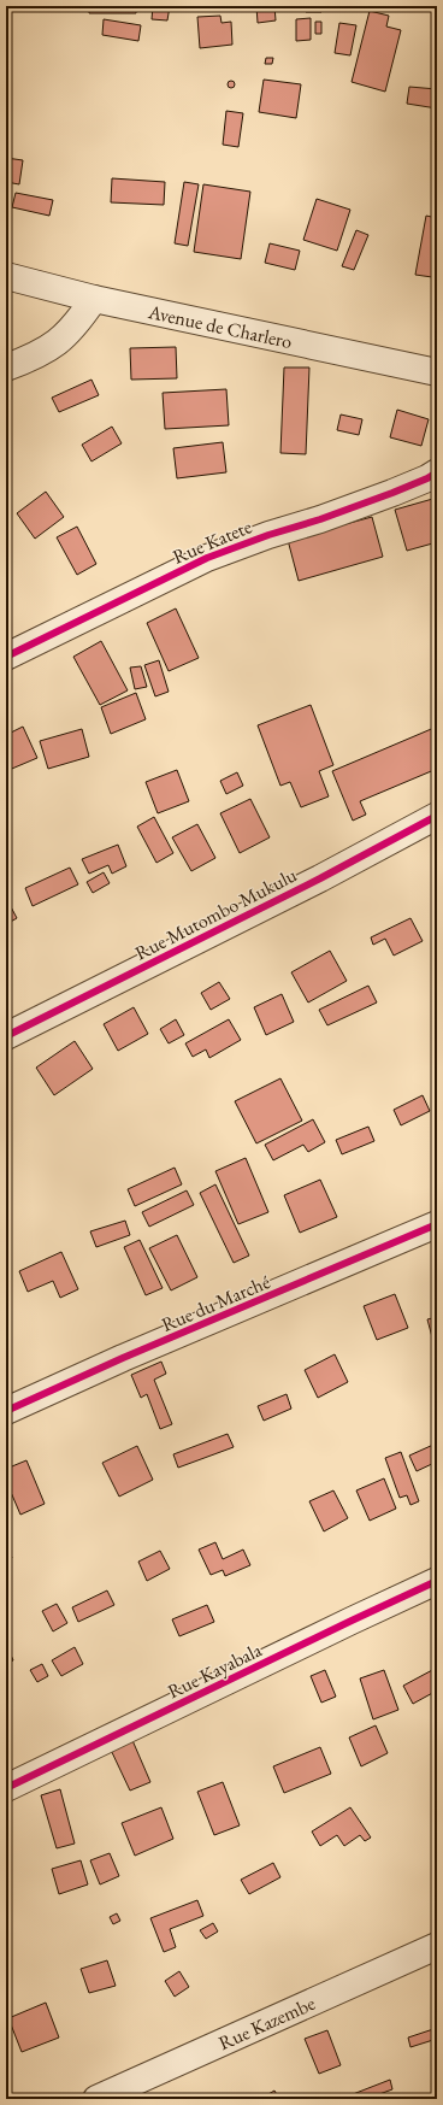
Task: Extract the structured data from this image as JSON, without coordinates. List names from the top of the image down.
{
  "streets": {
    "street": [
      "Avenue de Charlero",
      "Rue Katete",
      "Rue Mutombo Mukulu",
      "Rue du Marché",
      "Rue Kayabala",
      "Rue Kazembe"
    ]
  }
}
